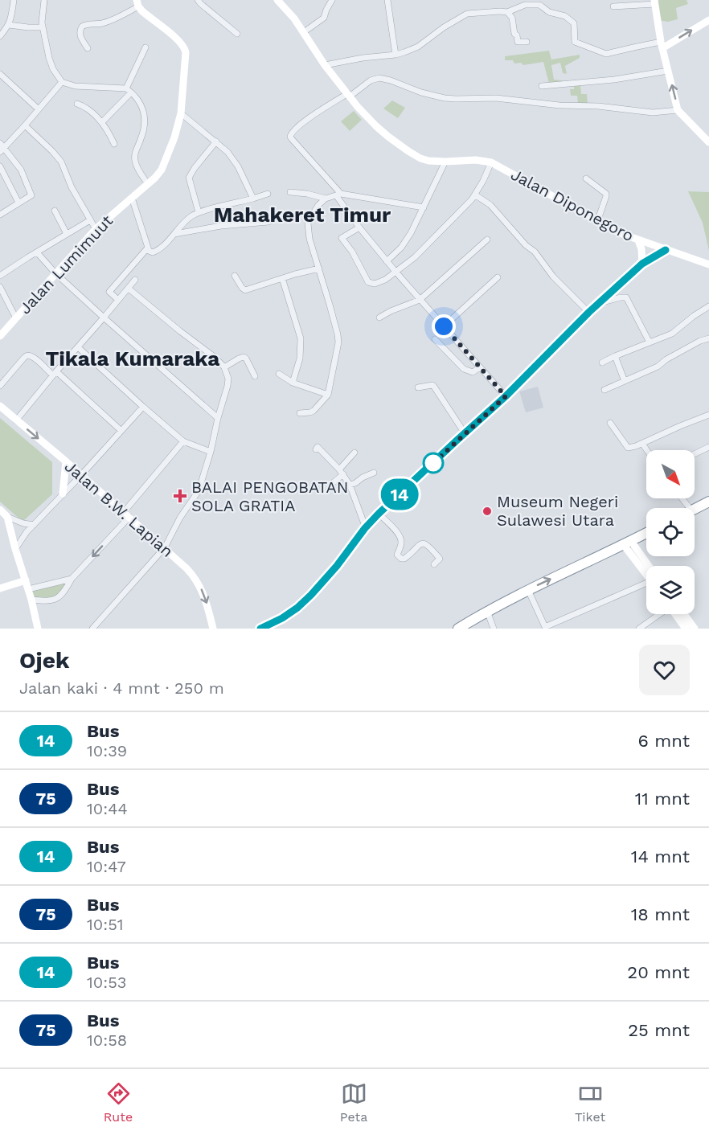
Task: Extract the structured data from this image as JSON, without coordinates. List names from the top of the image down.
{
  "streets": {
    "street": ["Jalan Diponegoro", "Jalan Lumimuut", "Jalan B.W. Lapian"]
  },
  "districts": ["Mahakeret Timur", "Tikala Kumaraka"],
  "places": {
    "health": ["BALAI PENGOBATAN SOLA GRATIA"],
    "other": ["Museum Negeri Sulawesi Utara"]
  },
  "lines": ["bus line 14"],
  "north": "bottom right",
  "page": {
    "on_map": "14",
    "heading": ["Ojek", "Jalan kaki · 4 mnt · 250 m"],
    "list": [
      {
        "mark": "14",
        "name": "Bus",
        "note": "10:39",
        "value": "6 mnt"
      },
      {
        "mark": "75",
        "name": "Bus",
        "note": "10:44",
        "value": "11 mnt"
      },
      {
        "mark": "14",
        "name": "Bus",
        "note": "10:47",
        "value": "14 mnt"
      },
      {
        "mark": "75",
        "name": "Bus",
        "note": "10:51",
        "value": "18 mnt"
      },
      {
        "mark": "14",
        "name": "Bus",
        "note": "10:53",
        "value": "20 mnt"
      },
      {
        "mark": "75",
        "name": "Bus",
        "note": "10:58",
        "value": "25 mnt"
      }
    ],
    "tabs": ["Rute", "Peta", "Tiket"]
  }
}
